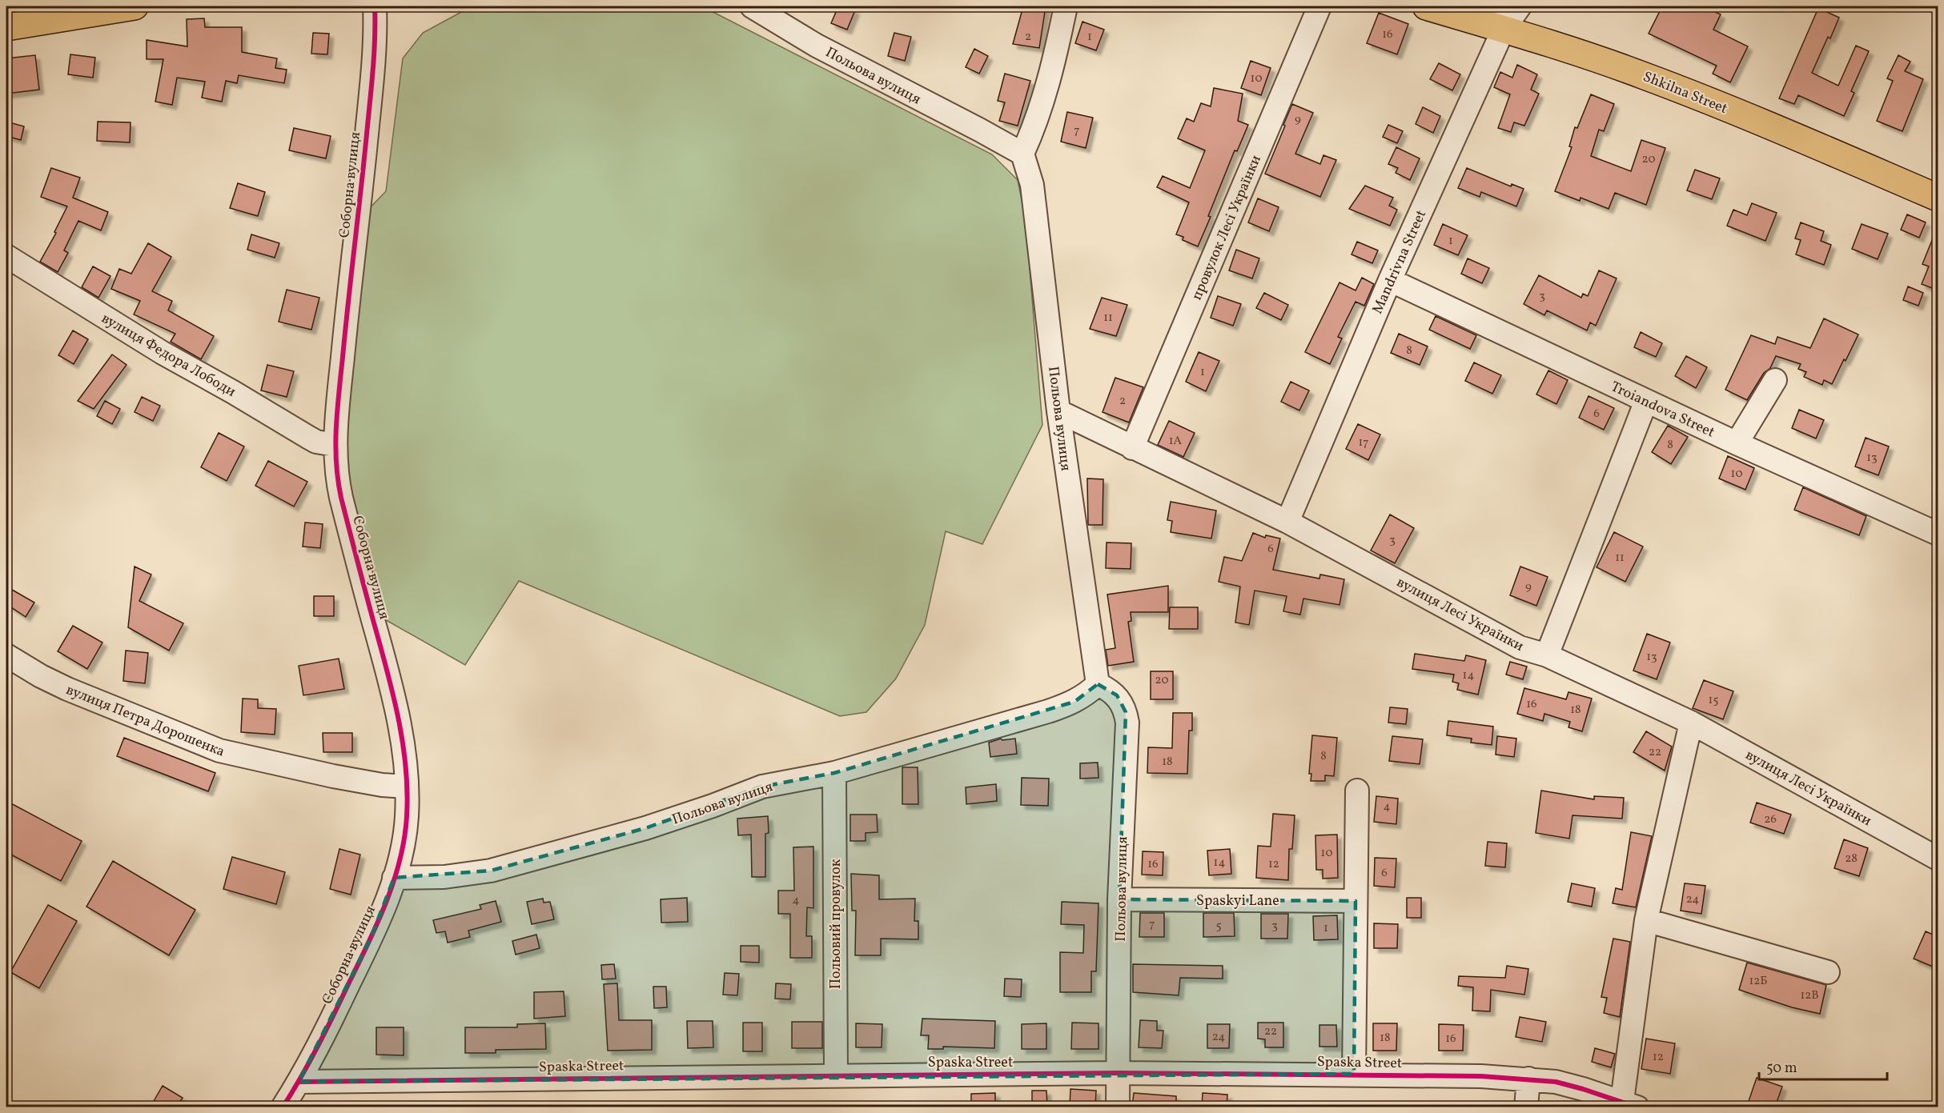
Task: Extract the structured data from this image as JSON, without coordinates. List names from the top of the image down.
{
  "streets": {
    "main road": ["Shkilna Street"],
    "street": [
      "Польова вулиця",
      "Соборна вулиця",
      "провулок Лесі Українки",
      "Mandrivna Street",
      "вулиця Федора Лободи",
      "Troiandova Street",
      "вулиця Лесі Українки",
      "вулиця Петра Дорошенка",
      "Spaskyi Lane",
      "Польовий провулок",
      "Spaska Street"
    ]
  },
  "crossings": [
    ["Польова вулиця", "Соборна вулиця"],
    ["Польова вулиця", "вулиця Лесі Українки"],
    ["Польова вулиця", "Spaskyi Lane"],
    ["Польова вулиця", "Польовий провулок"],
    ["Польова вулиця", "Spaska Street"],
    ["Shkilna Street", "Mandrivna Street"],
    ["Соборна вулиця", "вулиця Федора Лободи"],
    ["Соборна вулиця", "вулиця Петра Дорошенка"],
    ["Соборна вулиця", "Spaska Street"],
    ["провулок Лесі Українки", "вулиця Лесі Українки"],
    ["Mandrivna Street", "Troiandova Street"],
    ["Mandrivna Street", "вулиця Лесі Українки"],
    ["Польовий провулок", "Spaska Street"]
  ],
  "house_numbers": [
    "16",
    "2",
    "1",
    "10",
    "9",
    "7",
    "20",
    "1",
    "3",
    "11",
    "8",
    "1",
    "2",
    "6",
    "1А",
    "17",
    "8",
    "13",
    "10",
    "3",
    "6",
    "11",
    "9",
    "13",
    "14",
    "20",
    "15",
    "16",
    "18",
    "22",
    "8",
    "18",
    "4",
    "26",
    "10",
    "28",
    "14",
    "16",
    "12",
    "6",
    "24",
    "4",
    "7",
    "5",
    "3",
    "1",
    "12Б",
    "12В",
    "22",
    "24",
    "18",
    "16",
    "12"
  ],
  "scale_bar": "50 m"
}
